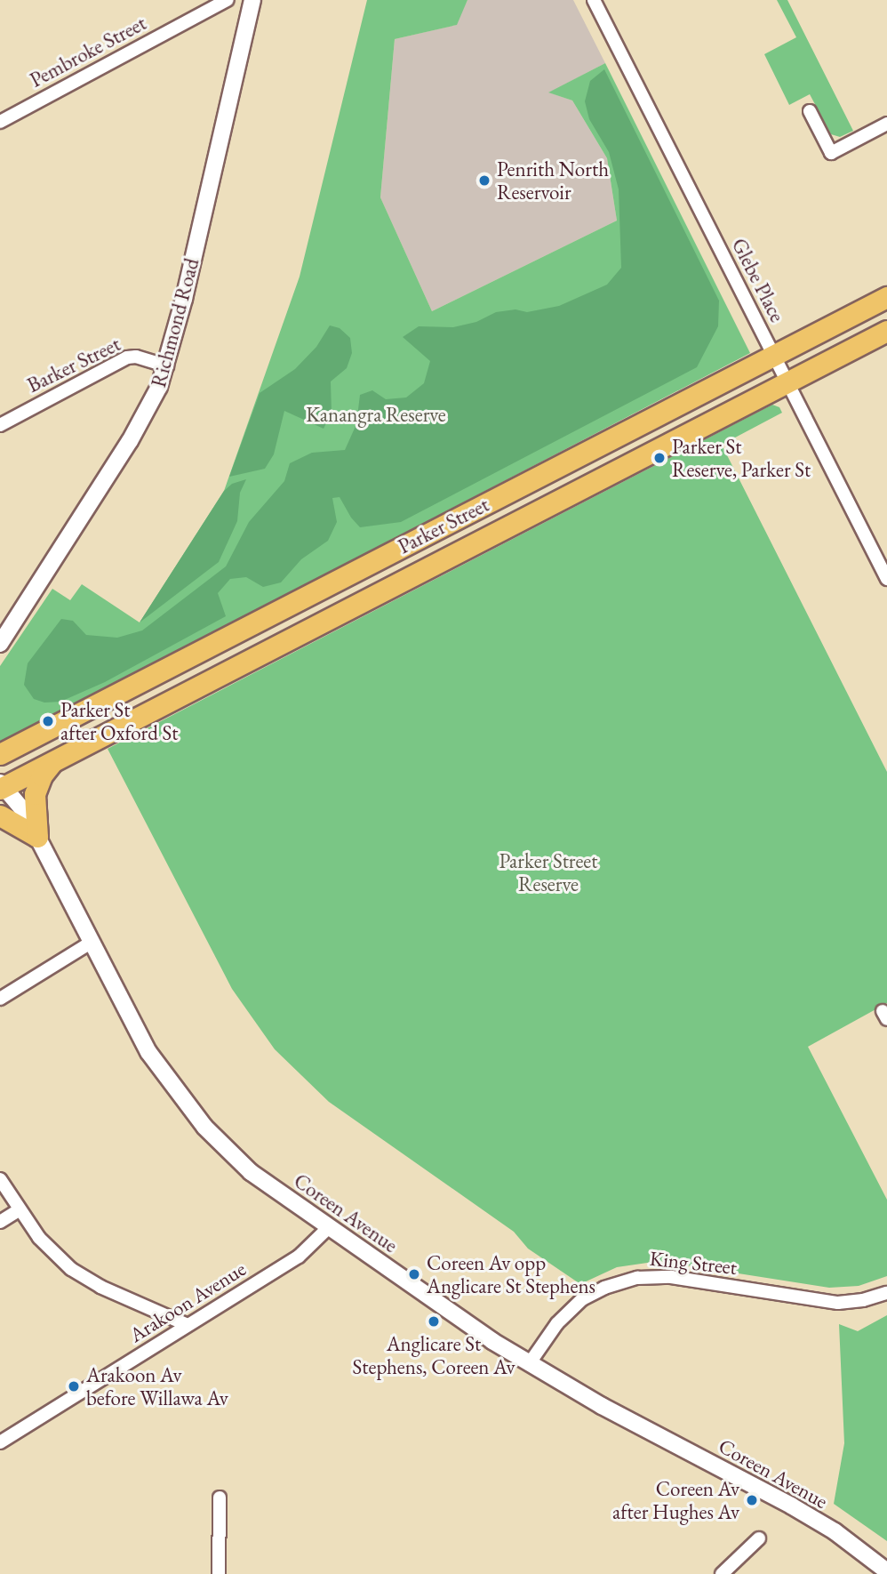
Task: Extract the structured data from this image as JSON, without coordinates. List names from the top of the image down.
{
  "streets": {
    "highway": ["Parker Street"],
    "street": [
      "Pembroke Street",
      "Glebe Place",
      "Richmond Road",
      "Barker Street",
      "Coreen Avenue",
      "King Street",
      "Arakoon Avenue"
    ]
  },
  "crossings": [
    ["Glebe Place", "Parker Street"],
    ["Richmond Road", "Barker Street"],
    ["Parker Street", "Coreen Avenue"],
    ["Coreen Avenue", "King Street"],
    ["Coreen Avenue", "Arakoon Avenue"]
  ],
  "parks": ["Kanangra Reserve", "Parker Street Reserve"],
  "places": [
    "Penrith North Reservoir",
    "Parker St Reserve, Parker St",
    "Parker St after Oxford St",
    "Coreen Av opp Anglicare St Stephens",
    "Anglicare St Stephens, Coreen Av",
    "Arakoon Av before Willawa Av",
    "Coreen Av after Hughes Av"
  ]
}
